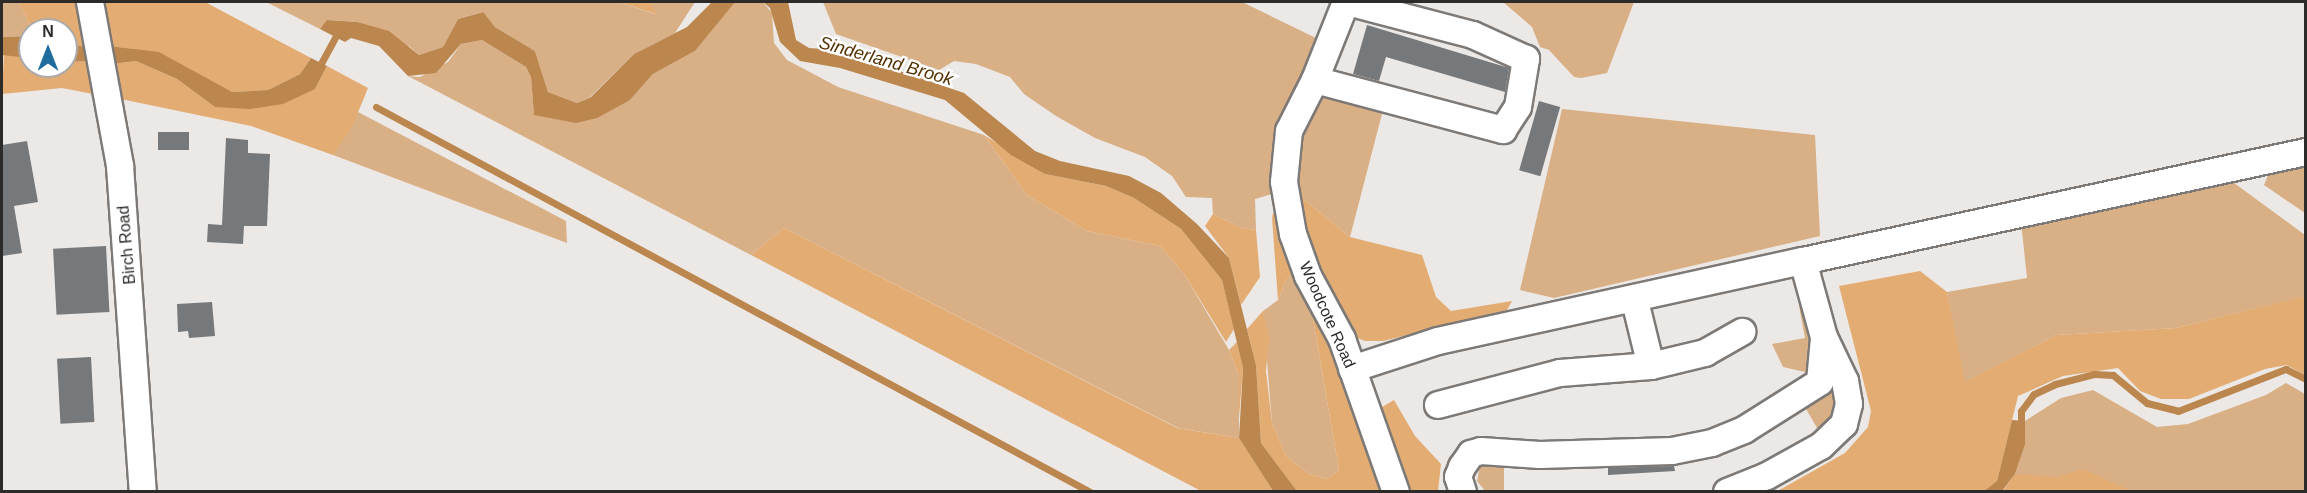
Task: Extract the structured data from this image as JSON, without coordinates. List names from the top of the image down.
{
  "streets": {
    "street": ["Birch Road", "Woodcote Road"]
  },
  "water": ["Sinderland Brook"],
  "north": "top"
}
